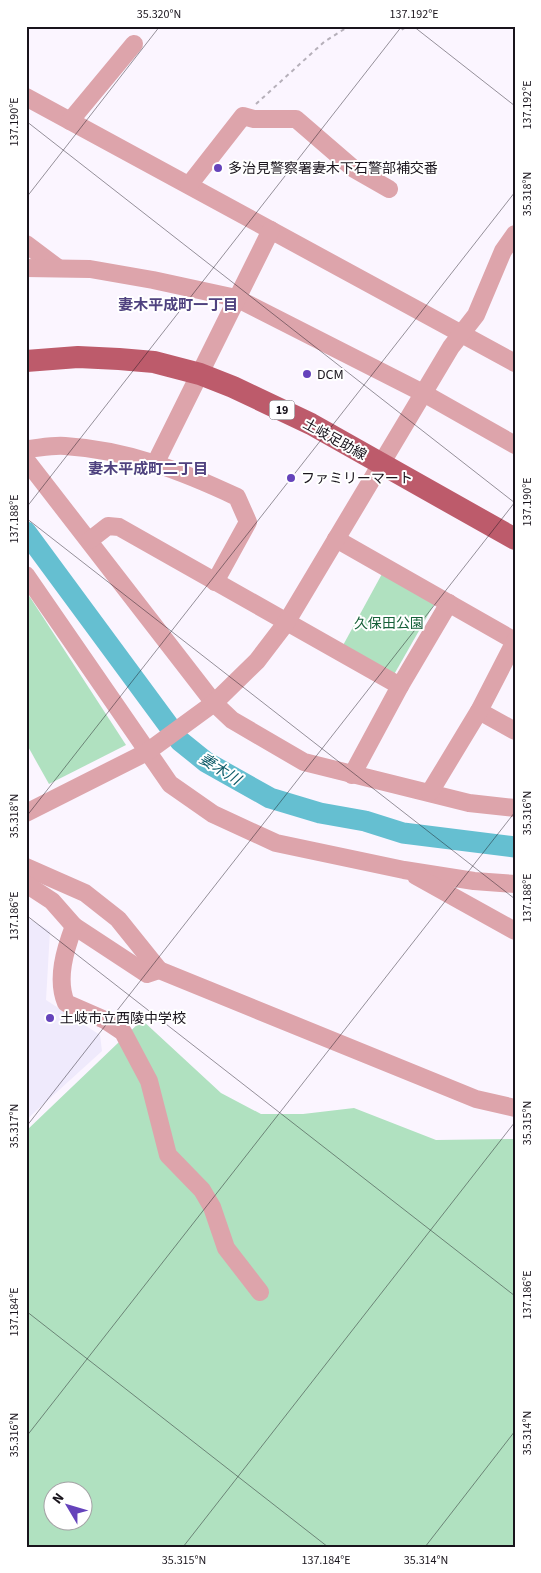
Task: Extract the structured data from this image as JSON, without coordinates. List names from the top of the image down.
{
  "streets": {
    "main road": ["19", "土岐足助線"]
  },
  "districts": ["妻木平成町一丁目", "妻木平成町二丁目"],
  "water": ["妻木川"],
  "parks": ["久保田公園"],
  "places": [
    "多治見警察署妻木下石警部補交番",
    "DCM",
    "ファミリーマート",
    "土岐市立西陵中学校"
  ],
  "north": "top left",
  "coordinates": [
    "35.320°N",
    "137.192°E",
    "137.190°E",
    "35.318°N",
    "137.188°E",
    "35.316°N",
    "137.186°E",
    "35.315°N",
    "35.317°N",
    "137.184°E",
    "35.314°N"
  ]
}
